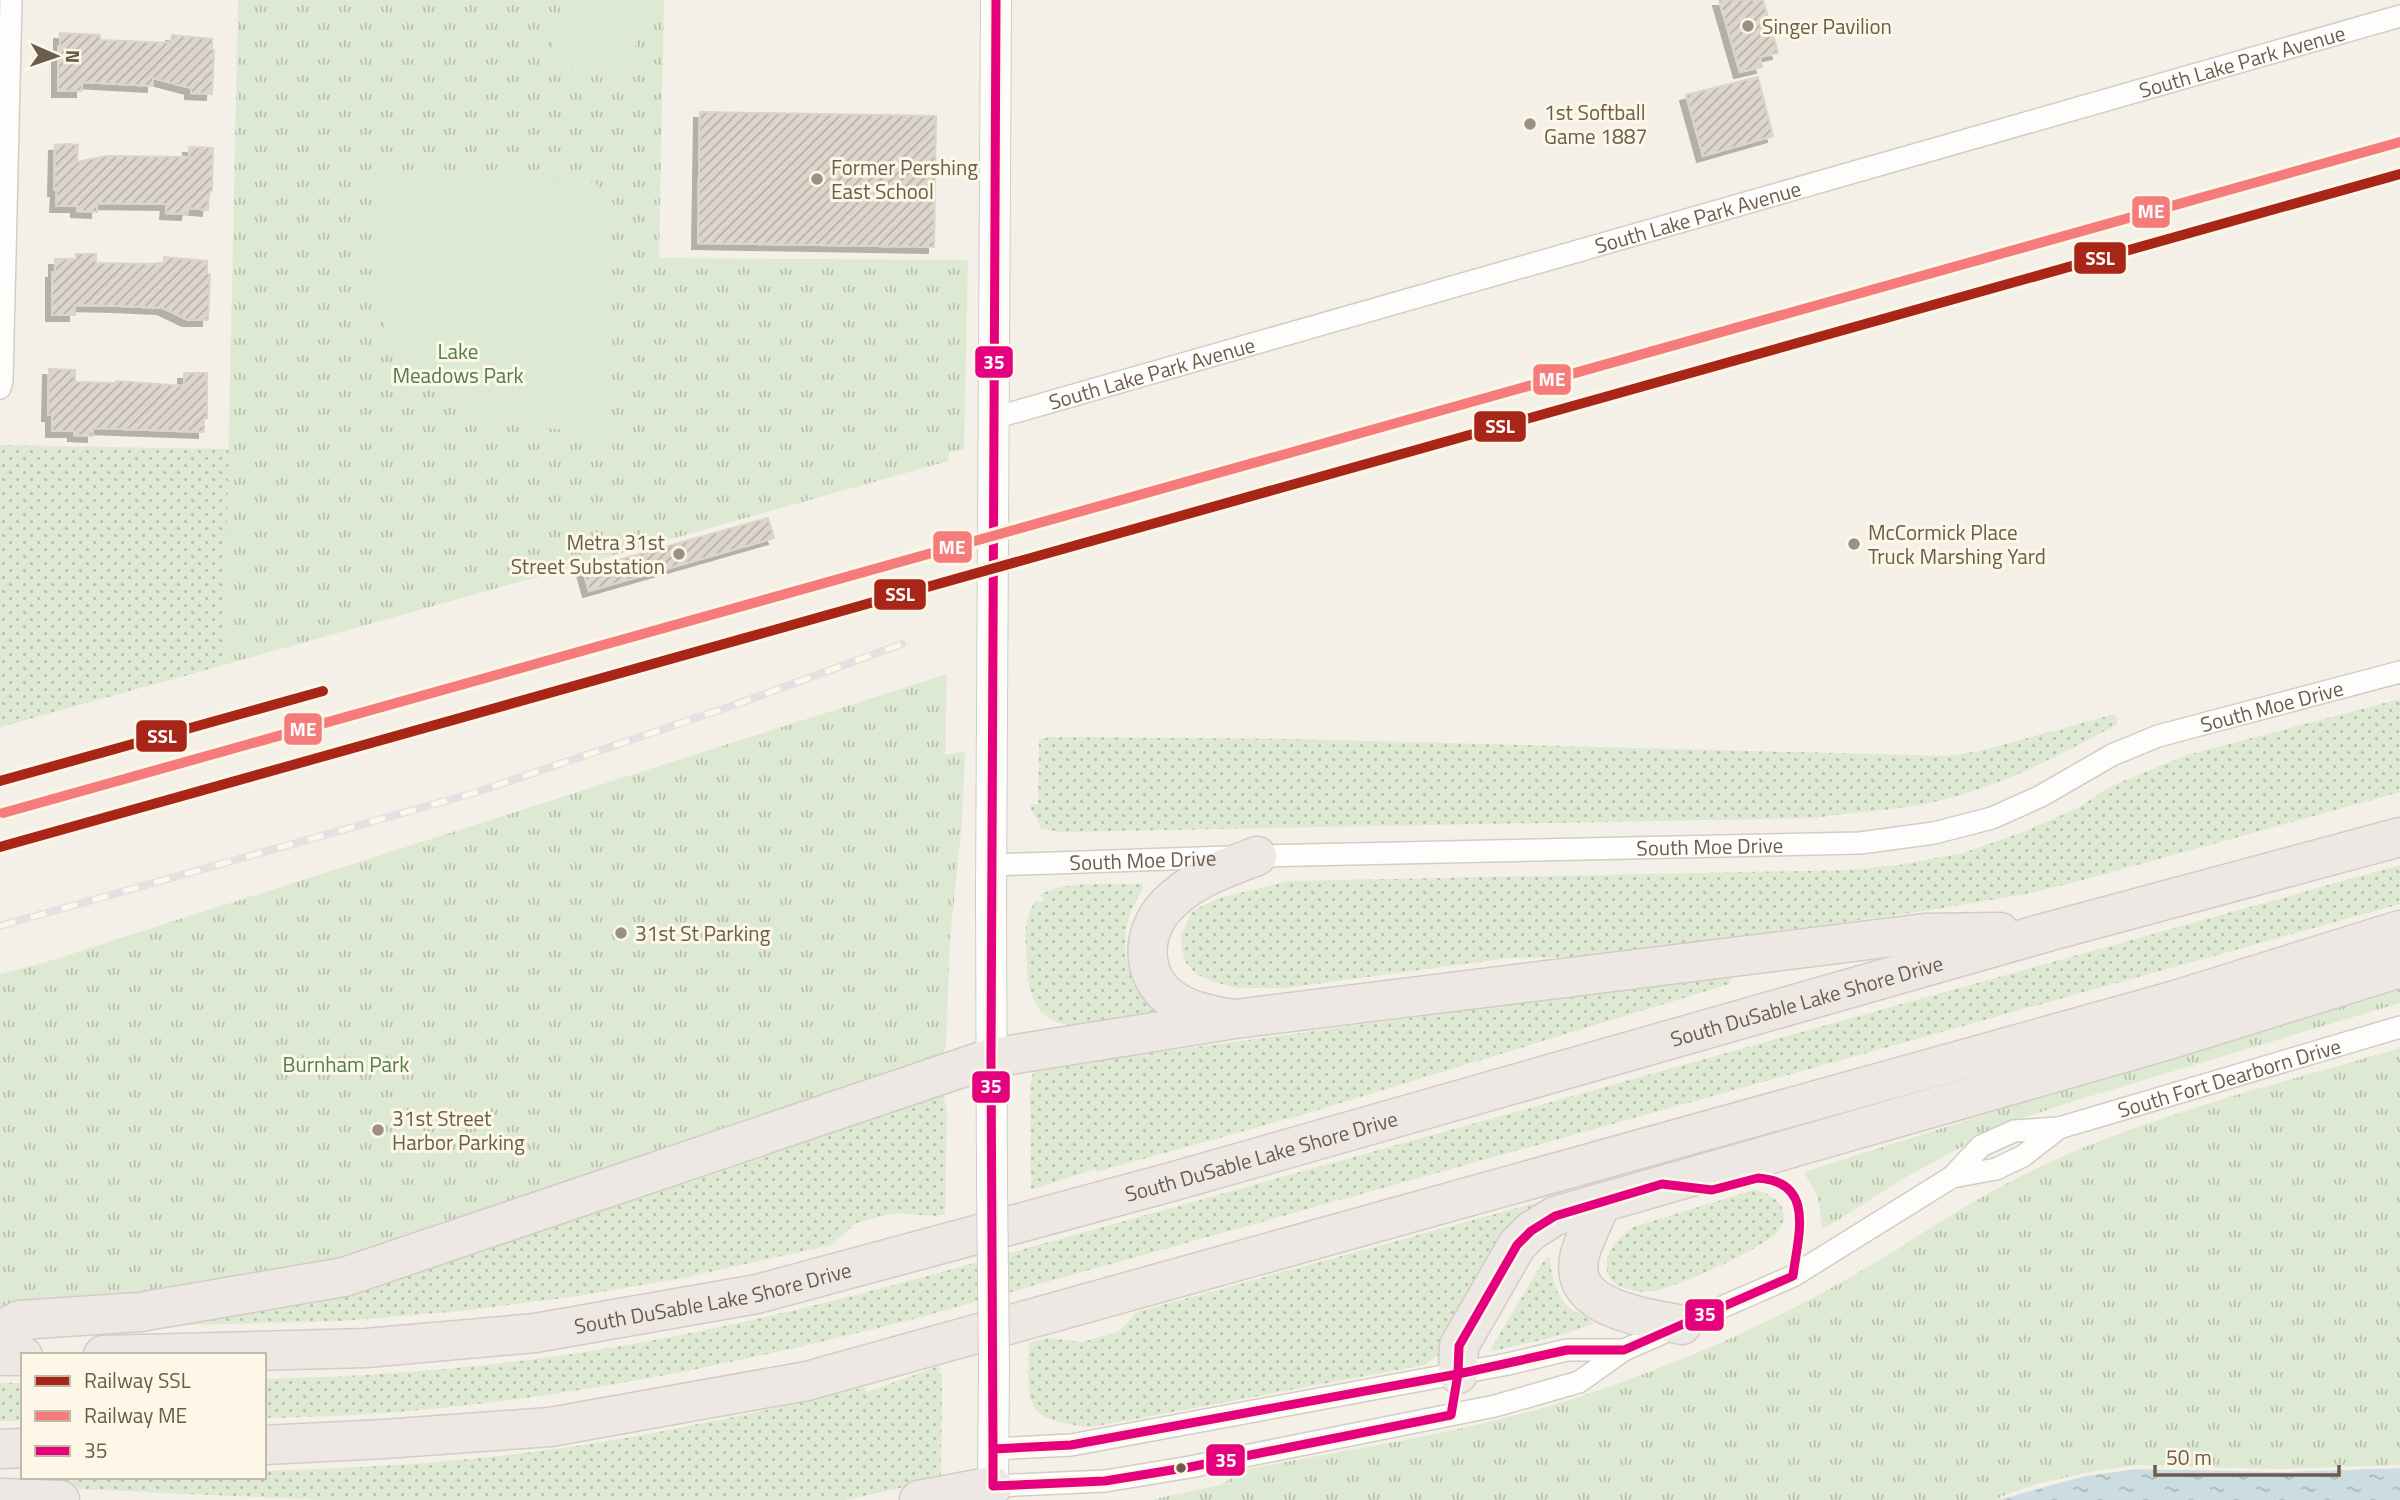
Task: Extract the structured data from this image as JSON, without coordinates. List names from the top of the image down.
{
  "streets": {
    "highway": ["South DuSable Lake Shore Drive"],
    "street": ["South Lake Park Avenue", "South Moe Drive", "South Fort Dearborn Drive"]
  },
  "parks": ["Lake Meadows Park", "Burnham Park"],
  "places": [
    "Singer Pavilion",
    "1st Softball Game 1887",
    "Former Pershing East School",
    "McCormick Place Truck Marshing Yard",
    "Metra 31st Street Substation",
    "31st St Parking",
    "31st Street Harbor Parking"
  ],
  "lines": ["transit line 35", "rail line ME", "rail line SSL"],
  "legend": ["Railway SSL", "Railway ME", "35"],
  "scale_bar": "50 m",
  "north": "right"
}
